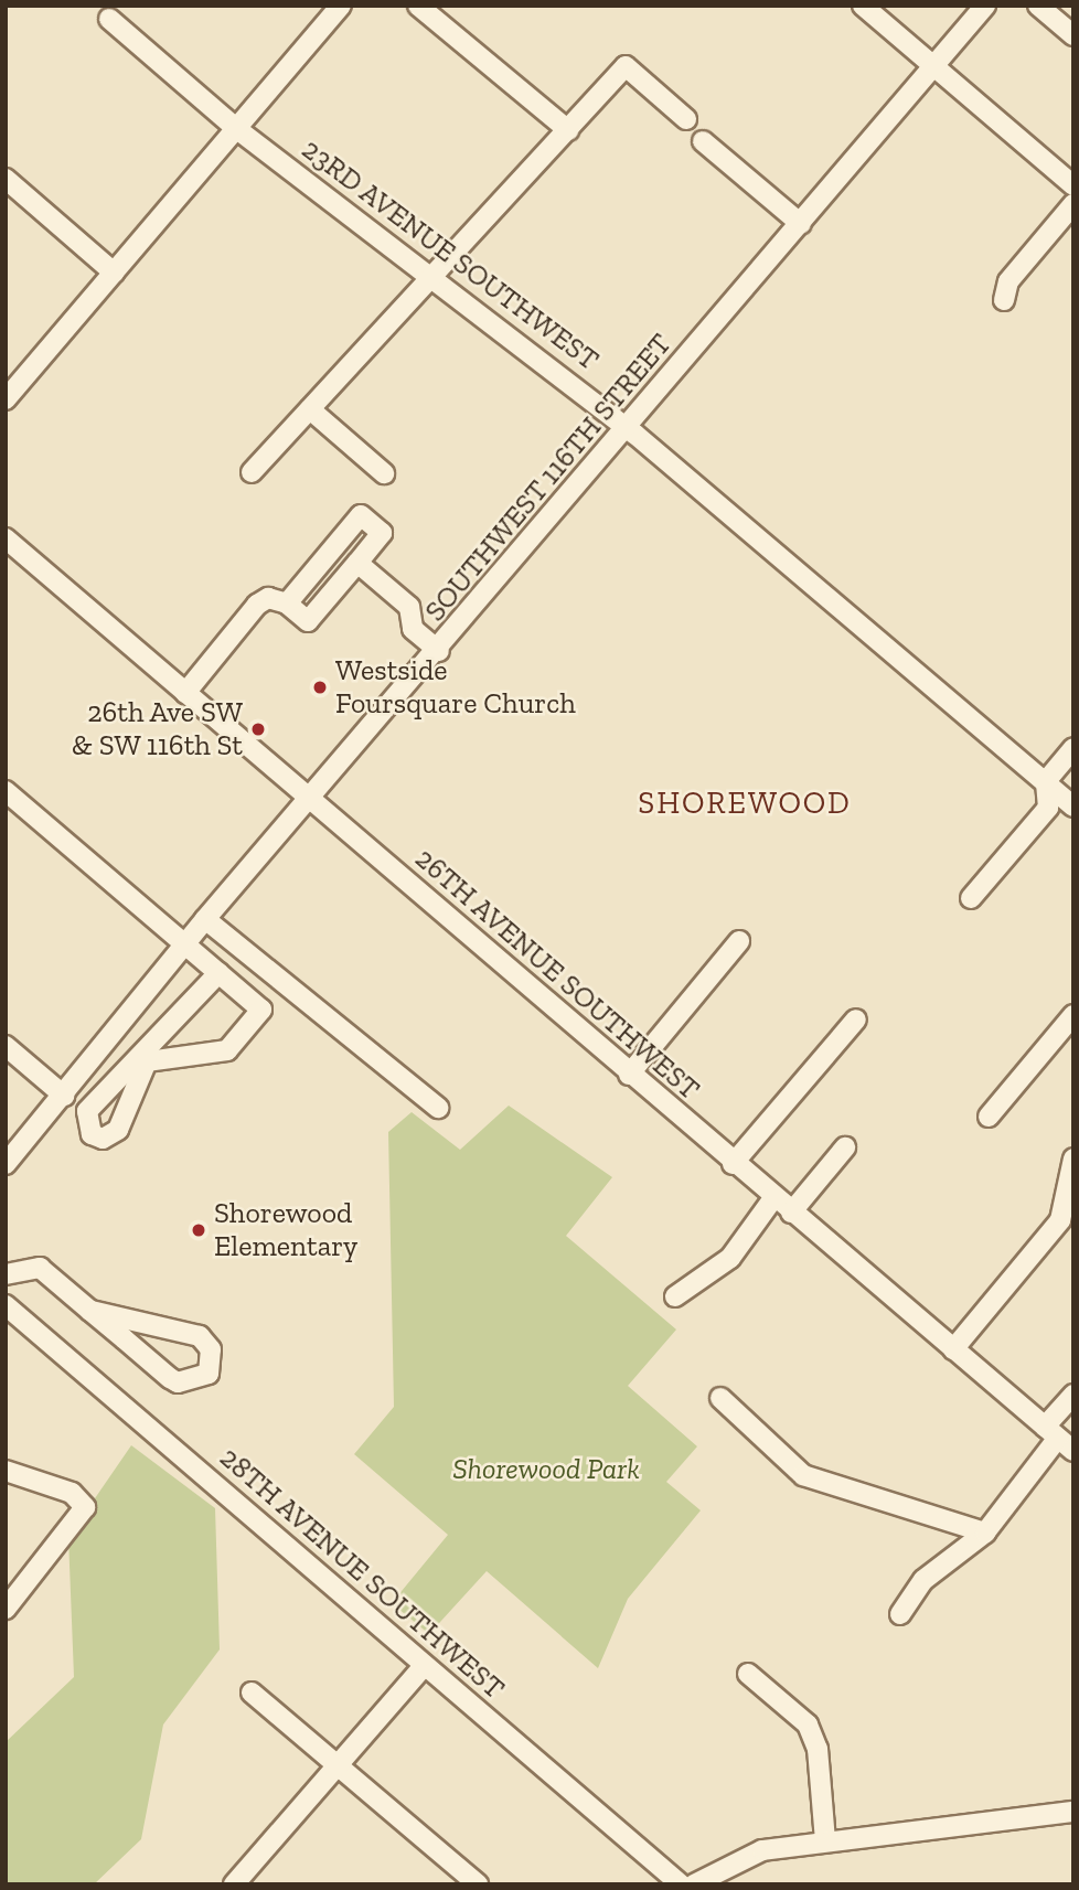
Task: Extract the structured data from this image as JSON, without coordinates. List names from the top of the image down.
{
  "streets": {
    "street": [
      "23RD AVENUE SOUTHWEST",
      "SOUTHWEST 116TH STREET",
      "26TH AVENUE SOUTHWEST",
      "28TH AVENUE SOUTHWEST"
    ]
  },
  "crossings": [
    ["23RD AVENUE SOUTHWEST", "SOUTHWEST 116TH STREET"],
    ["SOUTHWEST 116TH STREET", "26TH AVENUE SOUTHWEST"]
  ],
  "districts": ["SHOREWOOD"],
  "parks": ["Shorewood Park"],
  "places": ["Westside Foursquare Church", "26th Ave SW & SW 116th St", "Shorewood Elementary"]
}
